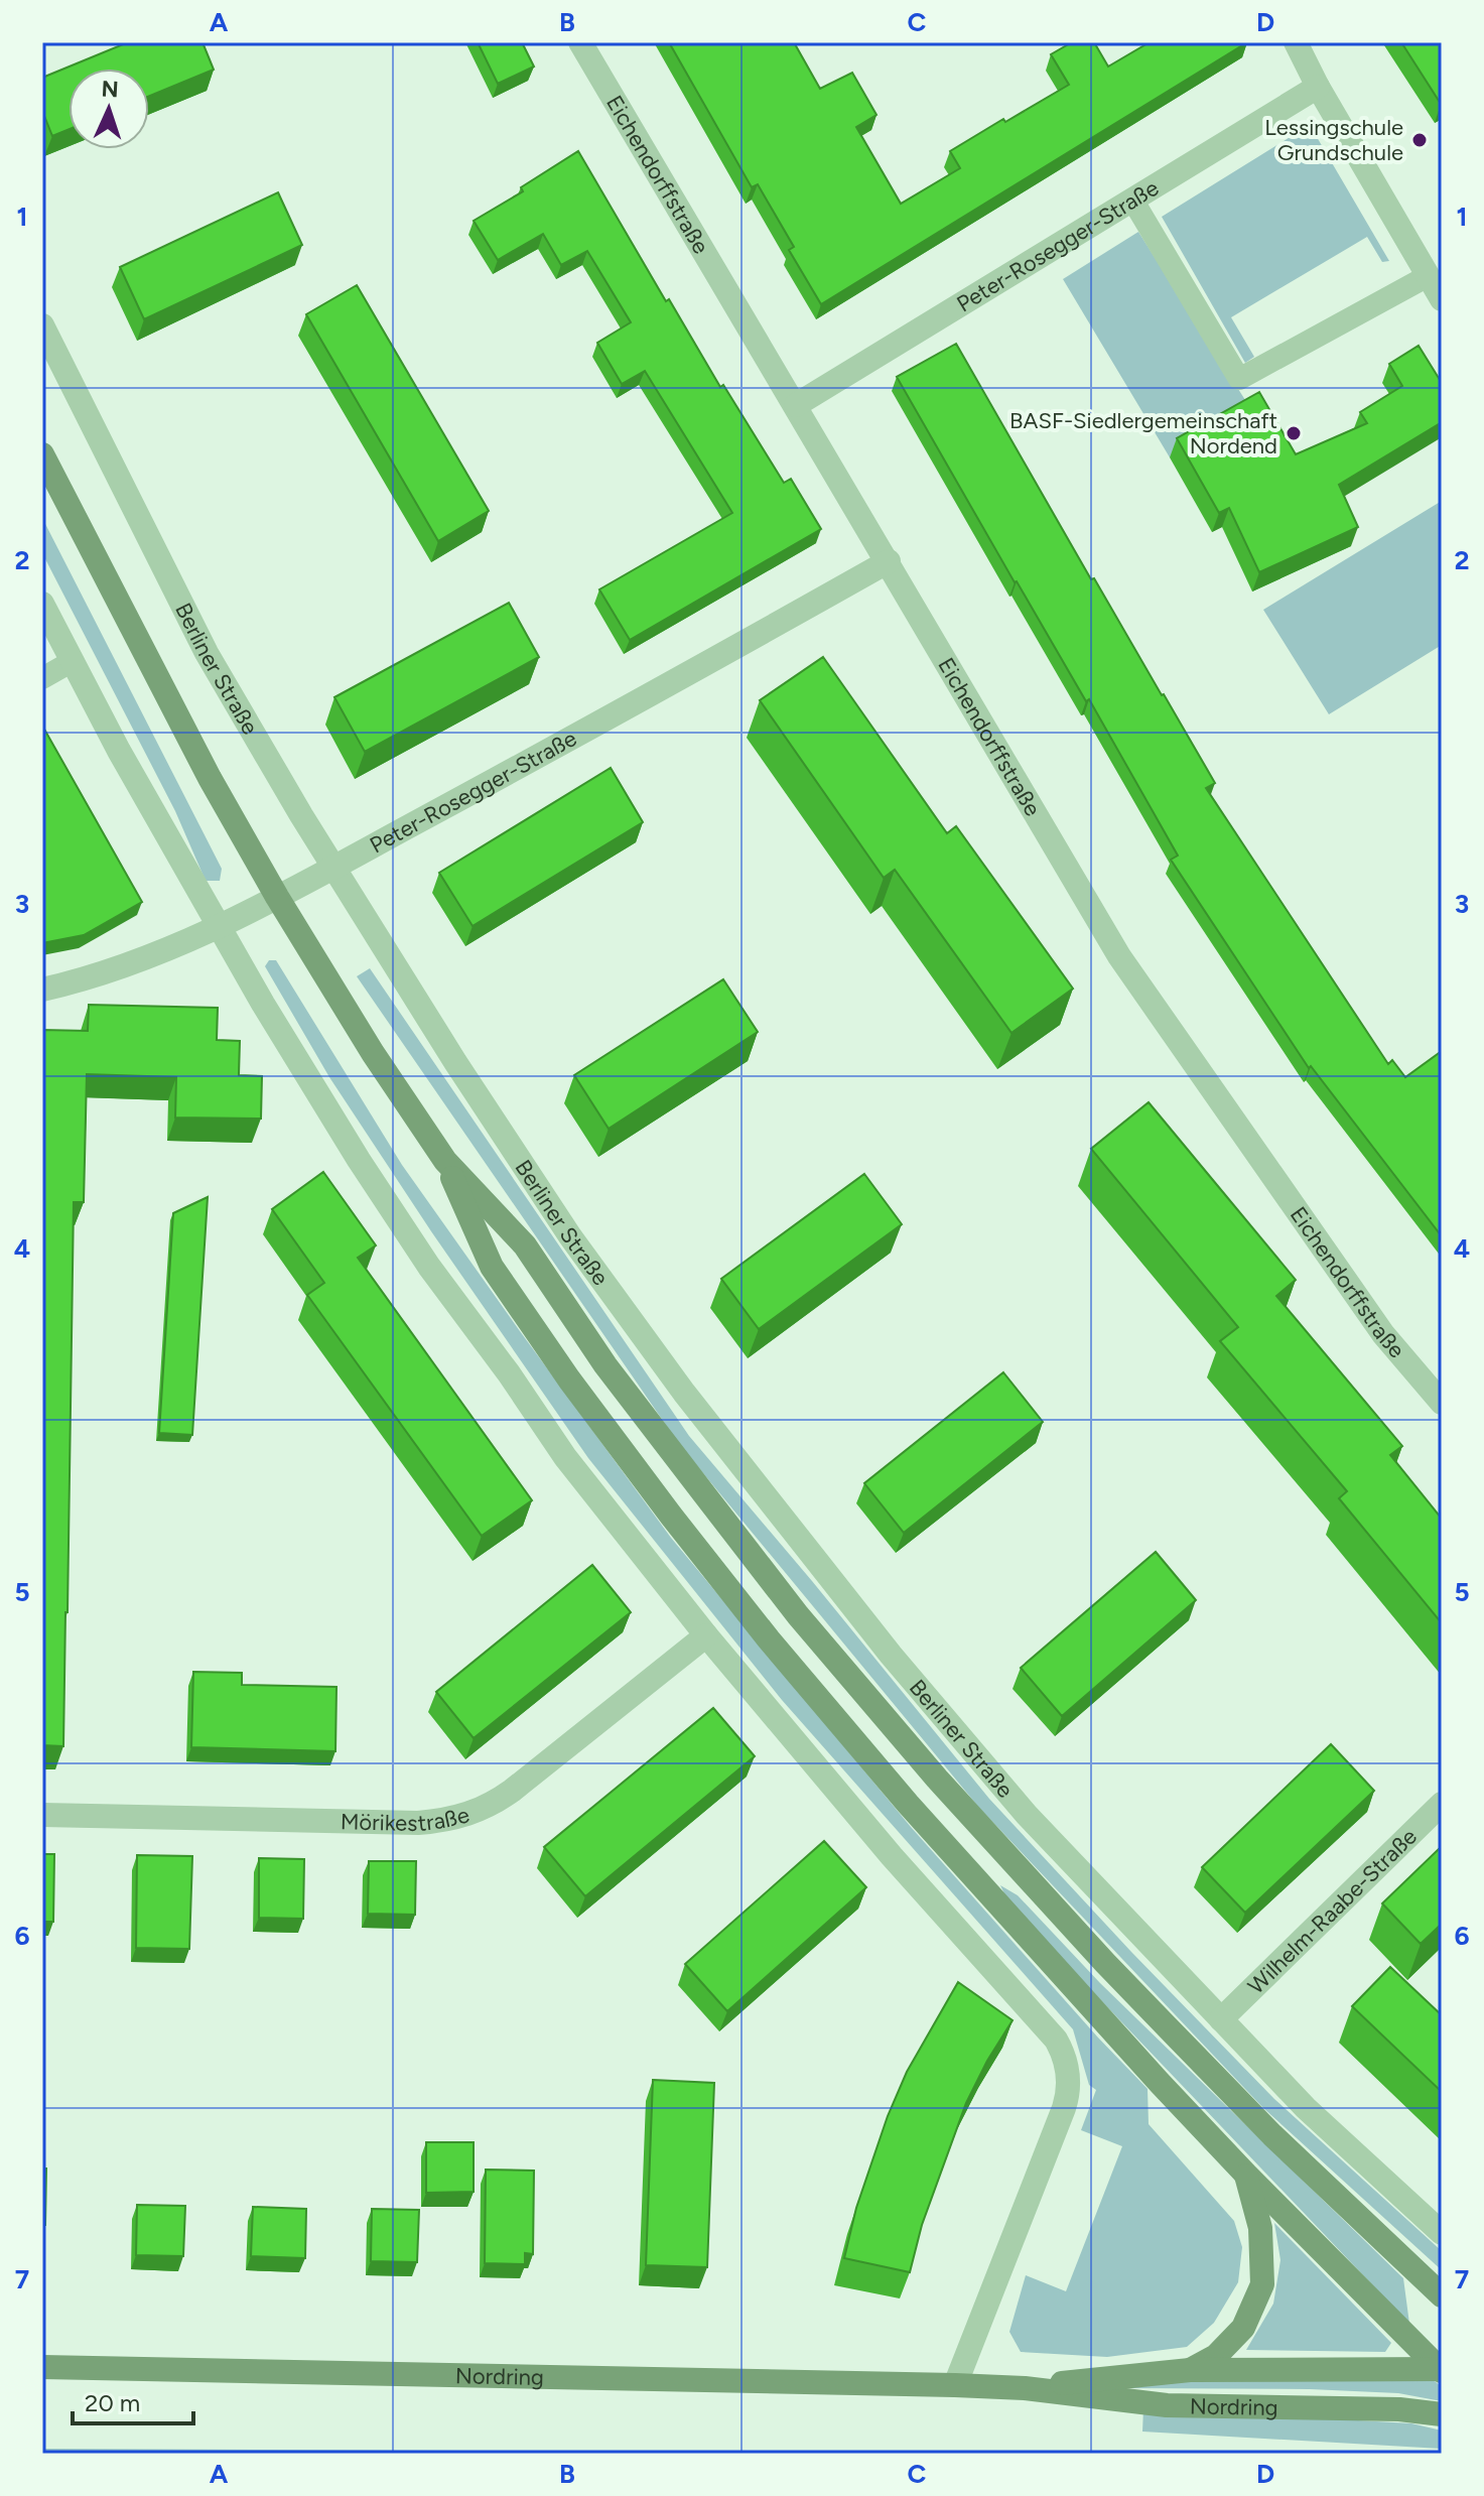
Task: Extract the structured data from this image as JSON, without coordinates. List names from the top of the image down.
{
  "streets": {
    "main road": ["Berliner Straße", "Nordring"],
    "street": [
      "Eichendorffstraße",
      "Peter-Rosegger-Straße",
      "Mörikestraße",
      "Wilhelm-Raabe-Straße"
    ]
  },
  "crossings": [
    ["Eichendorffstraße", "Peter-Rosegger-Straße"],
    ["Peter-Rosegger-Straße", "Berliner Straße"],
    ["Berliner Straße", "Wilhelm-Raabe-Straße"],
    ["Berliner Straße", "Nordring"]
  ],
  "places": ["Lessingschule Grundschule", "BASF-Siedlergemeinschaft Nordend"],
  "scale_bar": "20 m",
  "north": "top",
  "grid": {
    "columns": [
      "A",
      "B",
      "C",
      "D"
    ],
    "rows": [
      "1",
      "2",
      "3",
      "4",
      "5",
      "6",
      "7"
    ]
  }
}
